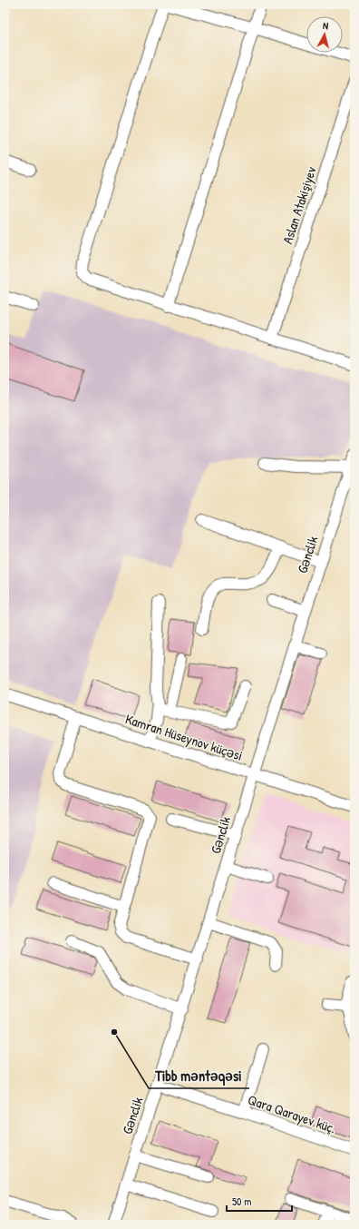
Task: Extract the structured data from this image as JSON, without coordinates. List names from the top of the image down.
{
  "streets": {
    "street": [
      "Aslan Atakişiyev",
      "Gənclik",
      "Kamran Hüseynov küçəsi",
      "Qara Qarayev küç."
    ]
  },
  "crossings": [
    ["Gənclik", "Kamran Hüseynov küçəsi"],
    ["Gənclik", "Qara Qarayev küç."]
  ],
  "places": ["Tibb məntəqəsi"],
  "scale_bar": "50 m",
  "north": "top"
}
